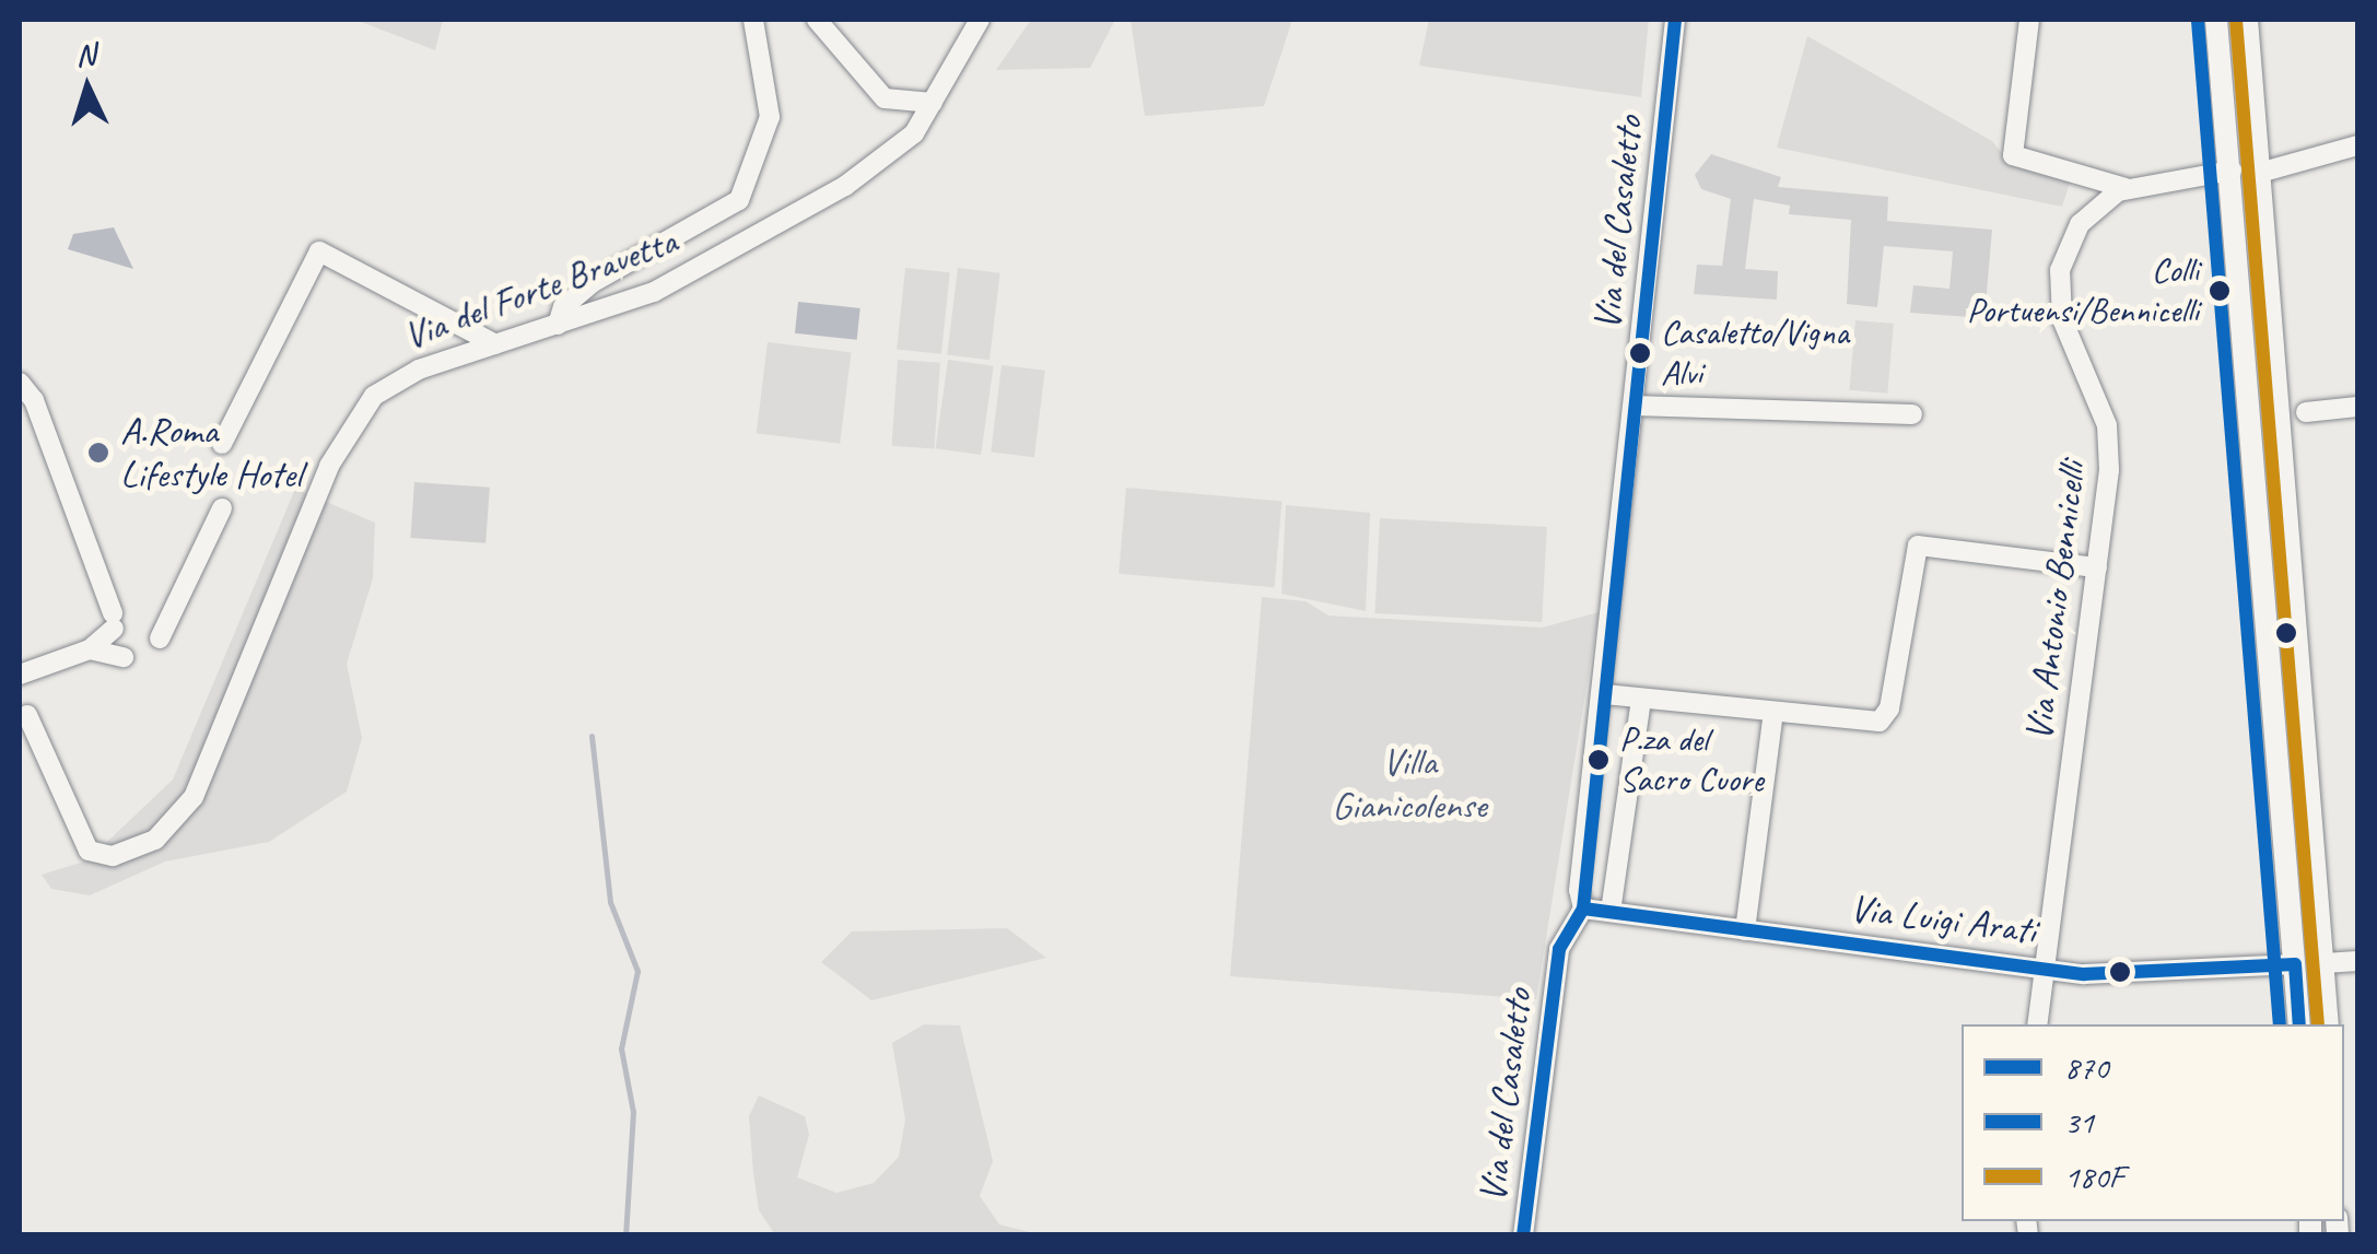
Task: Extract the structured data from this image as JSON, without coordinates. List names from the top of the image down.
{
  "streets": {
    "street": [
      "Via del Casaletto",
      "Via del Forte Bravetta",
      "Via Antonio Bennicelli",
      "Via Luigi Arati"
    ]
  },
  "crossings": [
    ["Via del Casaletto", "Via Luigi Arati"],
    ["Via Antonio Bennicelli", "Via Luigi Arati"]
  ],
  "parks": ["Villa Gianicolense"],
  "places": [
    "Colli Portuensi/Bennicelli",
    "Casaletto/Vigna Alvi",
    "A.Roma Lifestyle Hotel",
    "P.za del Sacro Cuore"
  ],
  "lines": ["transit line 870", "transit line 180F", "transit line 31"],
  "legend": ["870", "31", "180F"],
  "north": "top"
}
